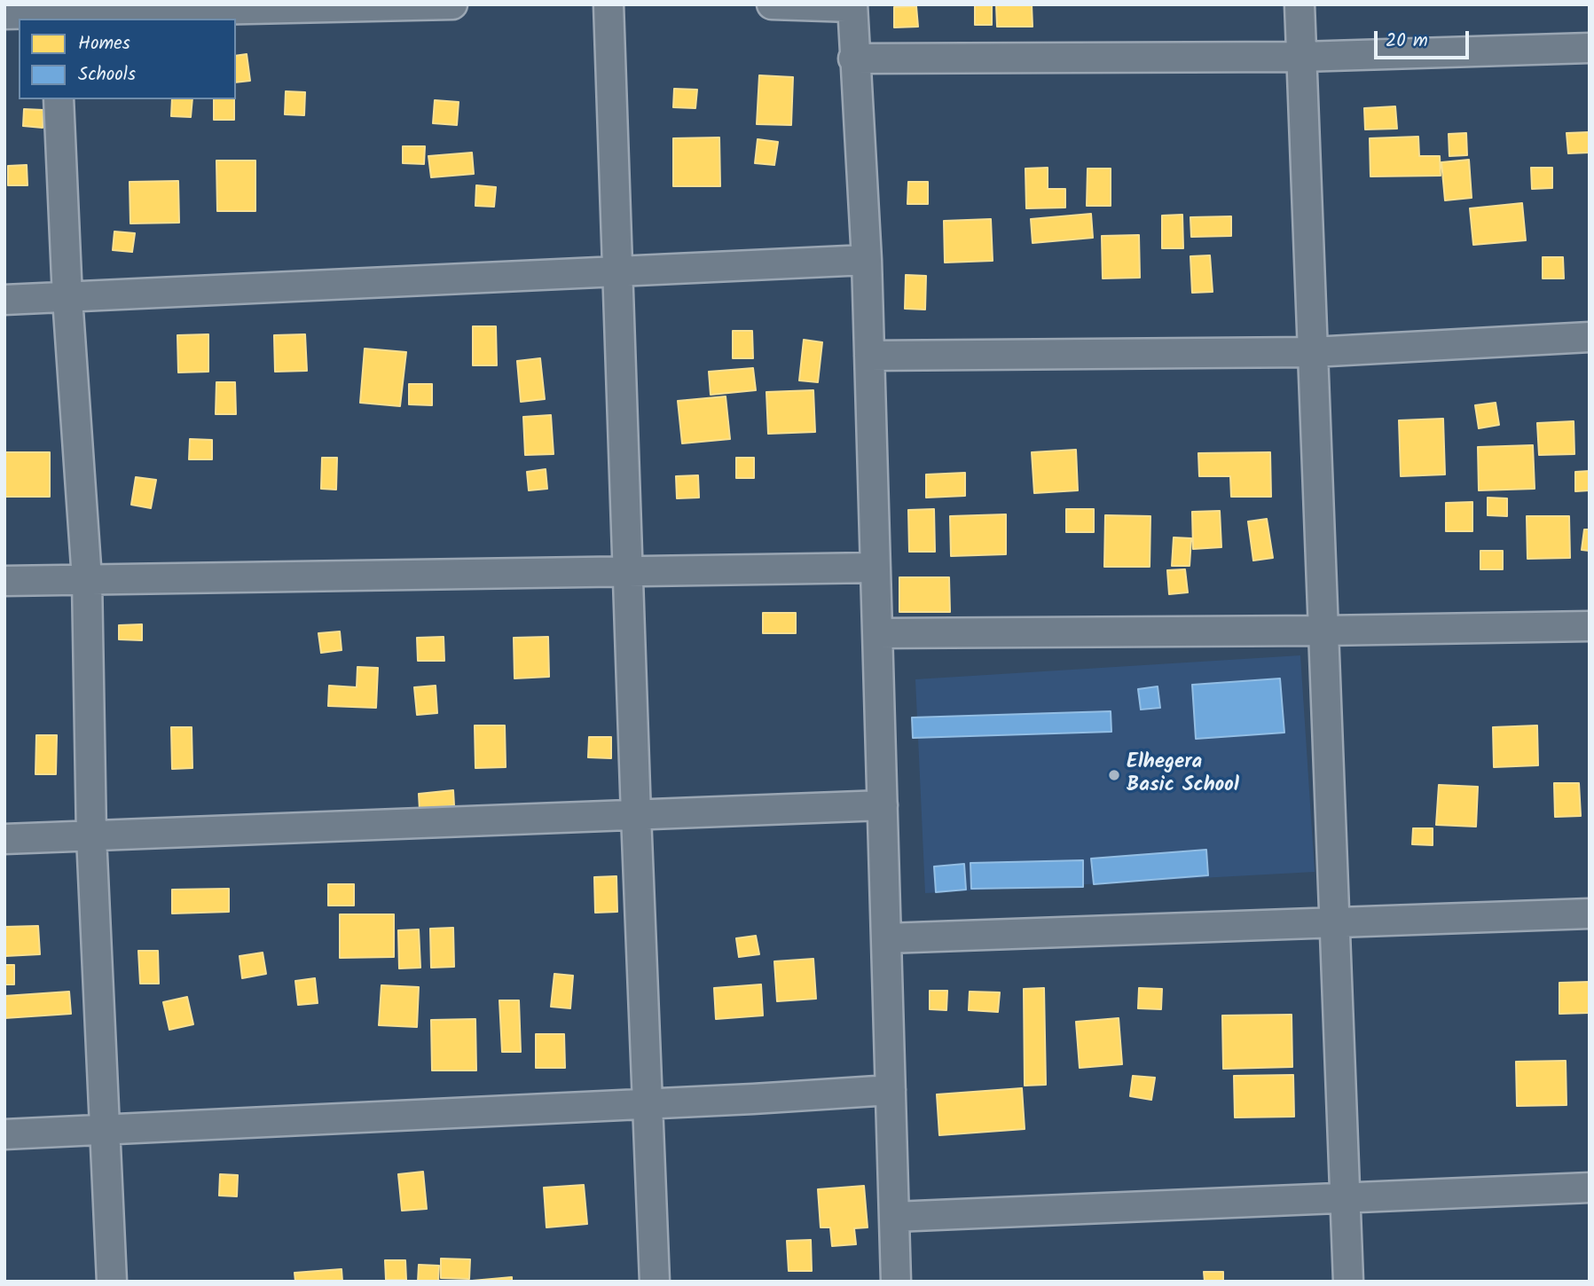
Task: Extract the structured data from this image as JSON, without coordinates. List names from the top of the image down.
{
  "places": ["Elhegera Basic School"],
  "legend": ["Homes", "Schools"],
  "scale_bar": "20 m"
}
